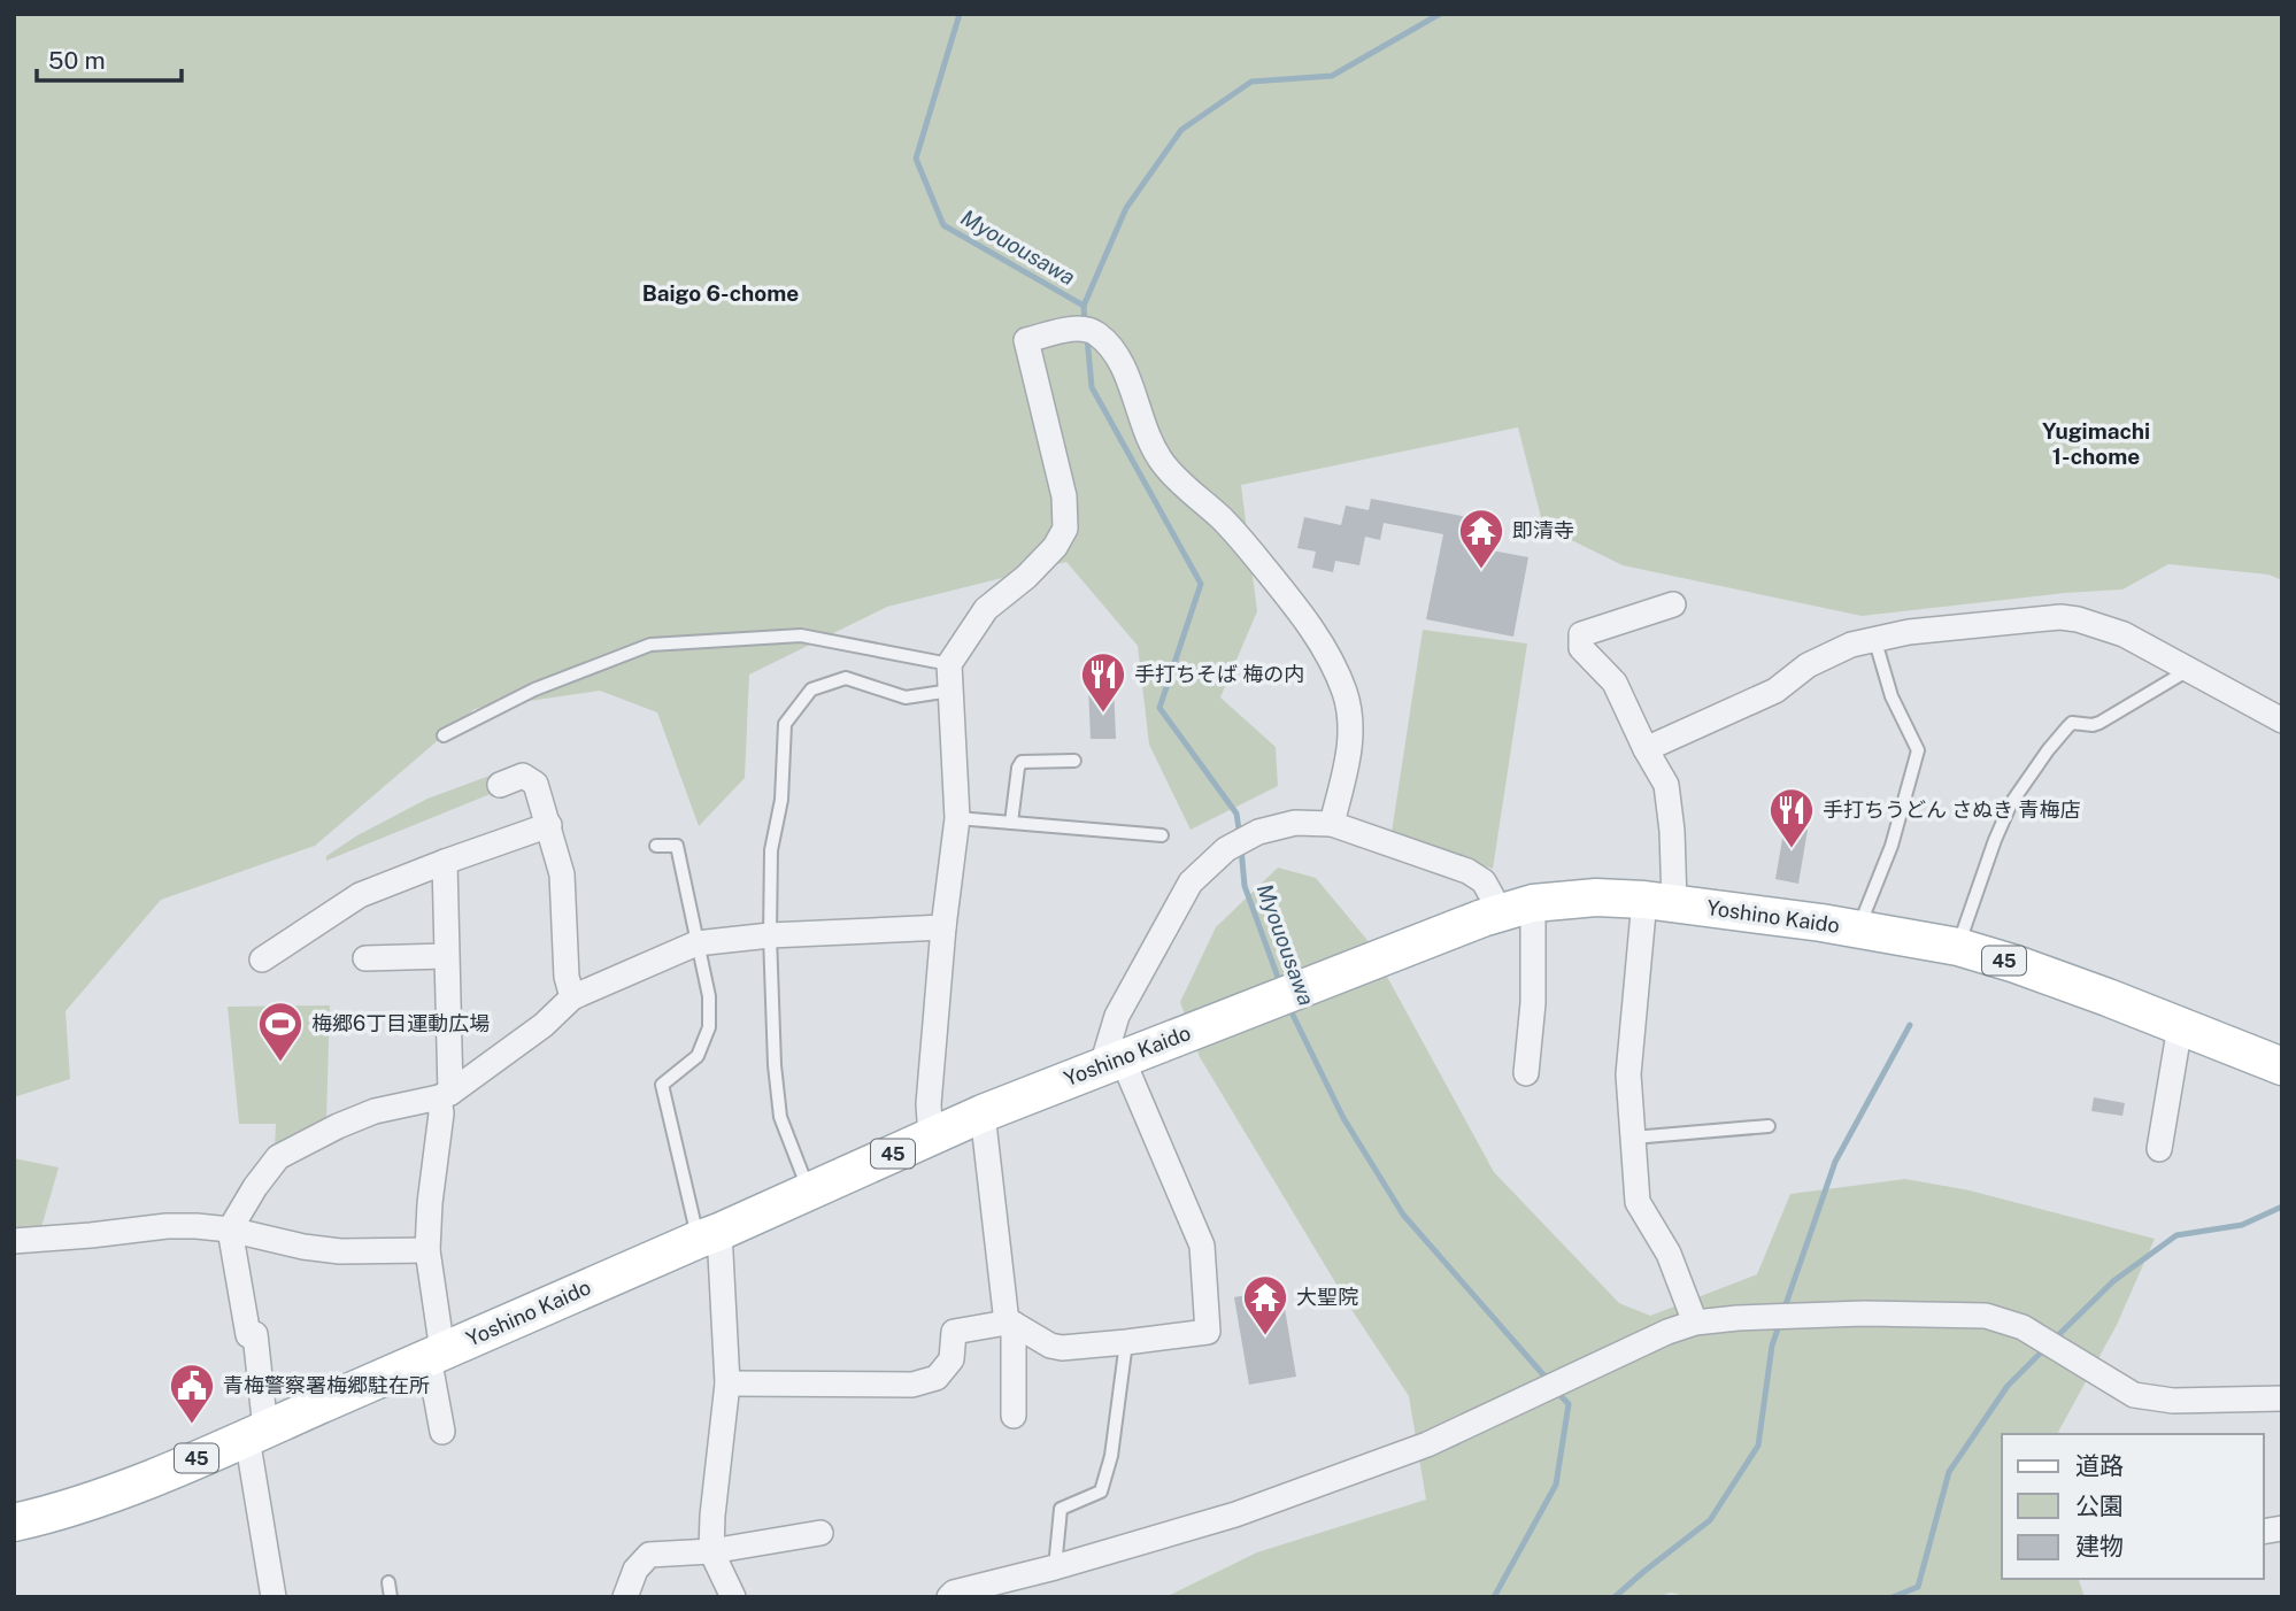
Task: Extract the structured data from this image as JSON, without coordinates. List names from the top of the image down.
{
  "streets": {
    "main road": ["Yoshino Kaido", "45"]
  },
  "districts": ["Baigo 6-chome", "Yugimachi 1-chome"],
  "water": ["Myouousawa"],
  "places": {
    "temple": ["即清寺", "大聖院"],
    "restaurant": ["手打ちそば 梅の内", "手打ちうどん さぬき 青梅店"],
    "sports": ["梅郷6丁目運動広場"],
    "public building": ["青梅警察署梅郷駐在所"]
  },
  "legend": ["道路", "公園", "建物"],
  "scale_bar": "50 m"
}
